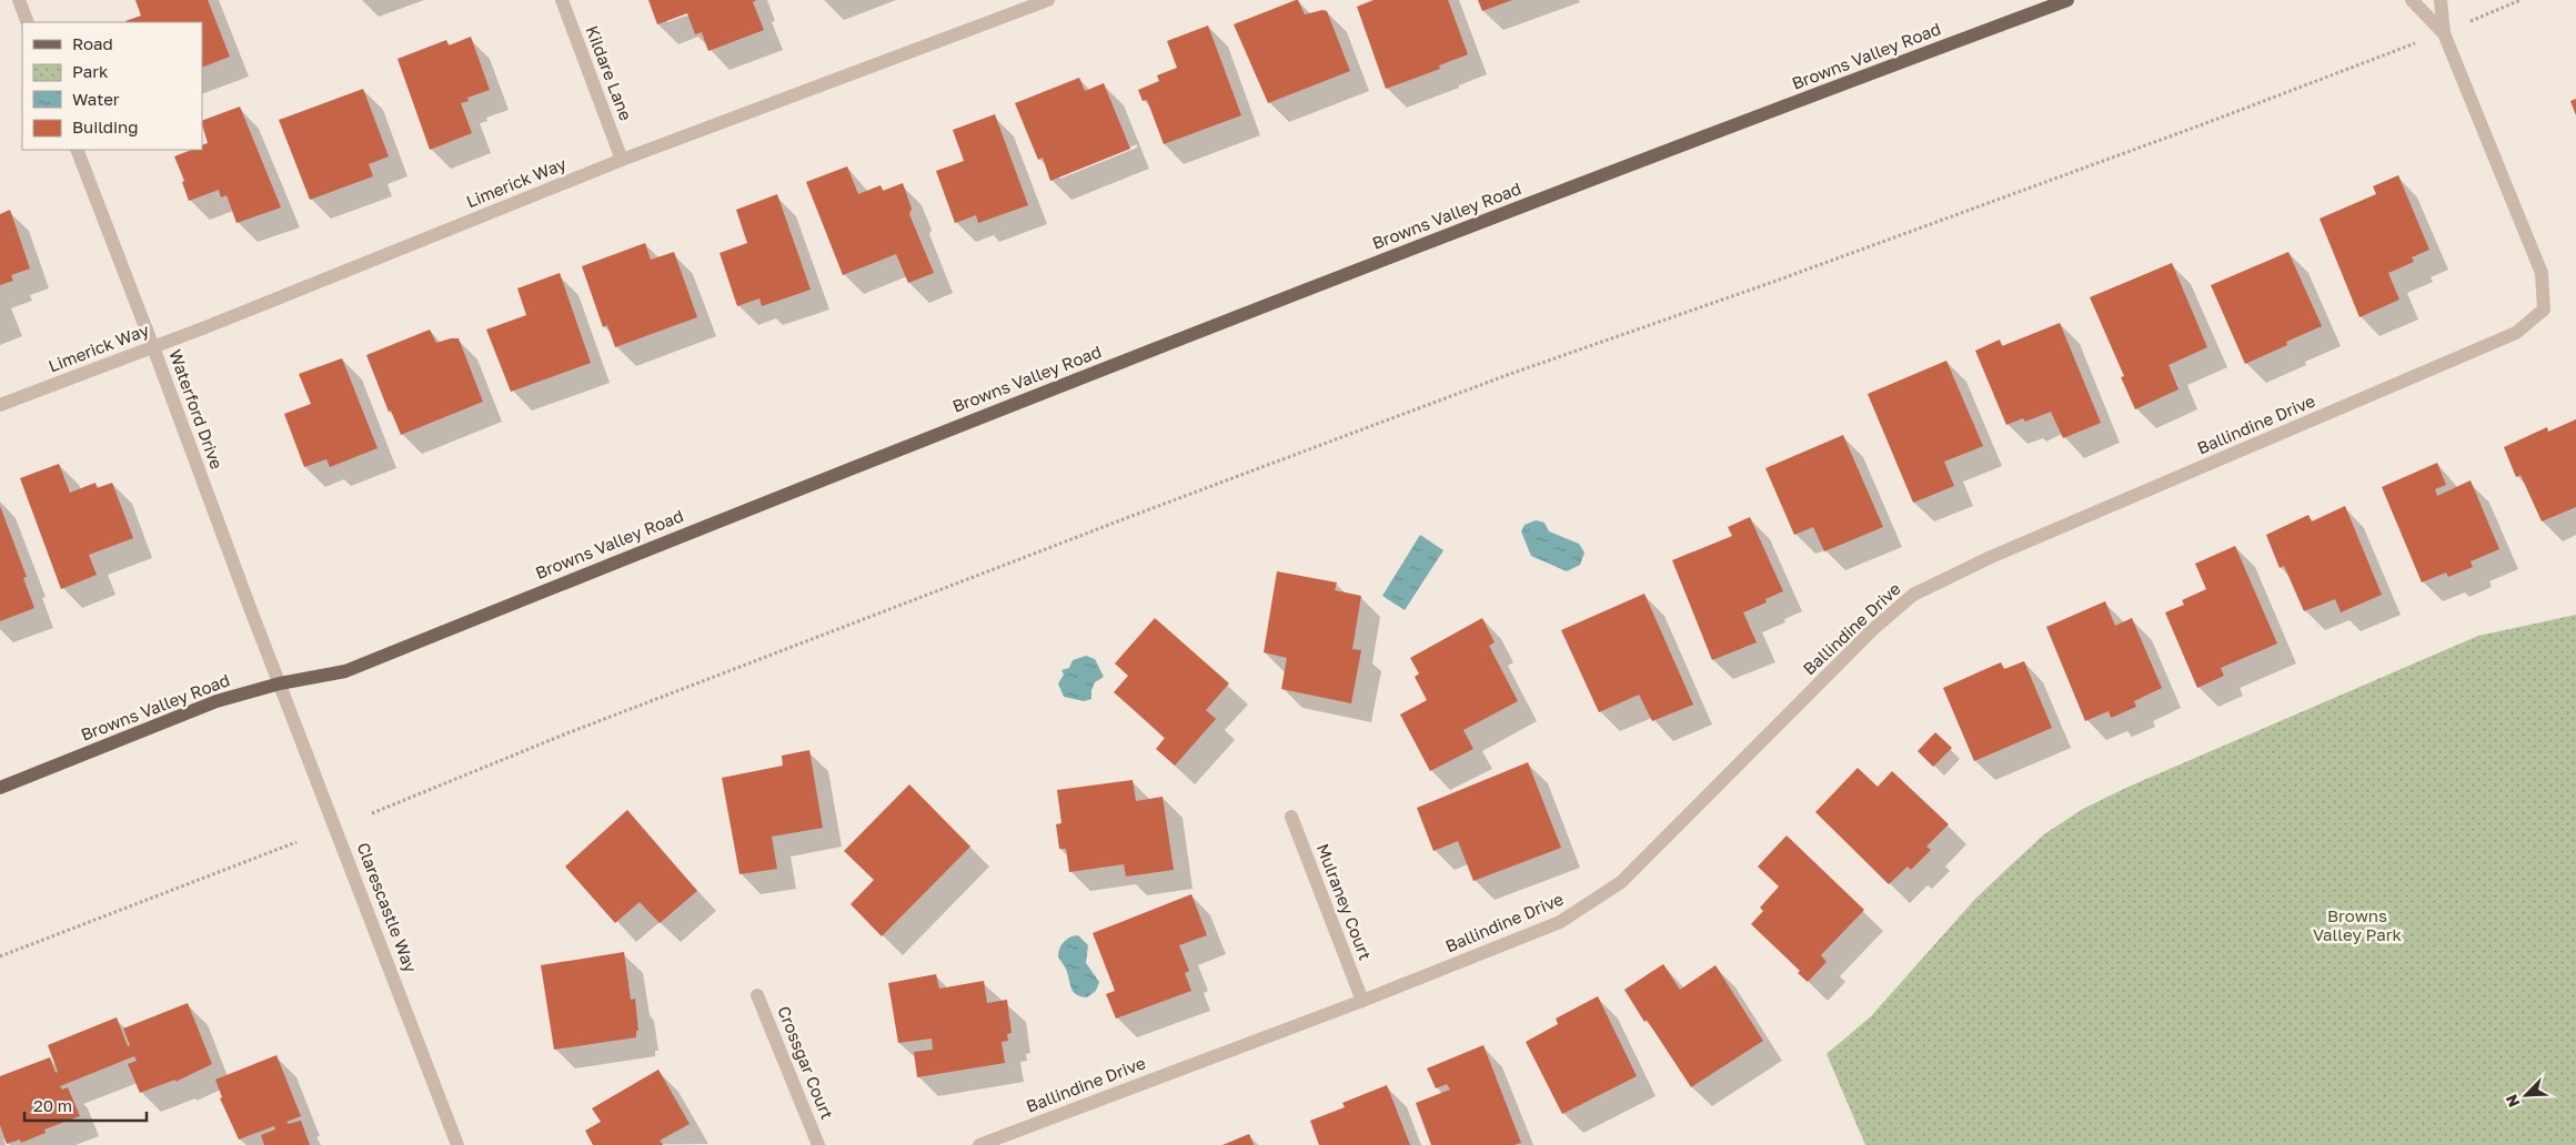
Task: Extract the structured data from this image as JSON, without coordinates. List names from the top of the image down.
{
  "streets": {
    "main road": ["Browns Valley Road"],
    "street": [
      "Kildare Lane",
      "Limerick Way",
      "Waterford Drive",
      "Ballindine Drive",
      "Mulraney Court",
      "Clarescastle Way",
      "Crossgar Court"
    ]
  },
  "crossings": [
    ["Browns Valley Road", "Waterford Drive"],
    ["Browns Valley Road", "Clarescastle Way"],
    ["Kildare Lane", "Limerick Way"],
    ["Limerick Way", "Waterford Drive"],
    ["Waterford Drive", "Clarescastle Way"],
    ["Ballindine Drive", "Mulraney Court"]
  ],
  "parks": ["Browns Valley Park"],
  "legend": [
    "Road",
    "Park",
    "Water",
    "Building"
  ],
  "scale_bar": "20 m",
  "north": "bottom left"
}
